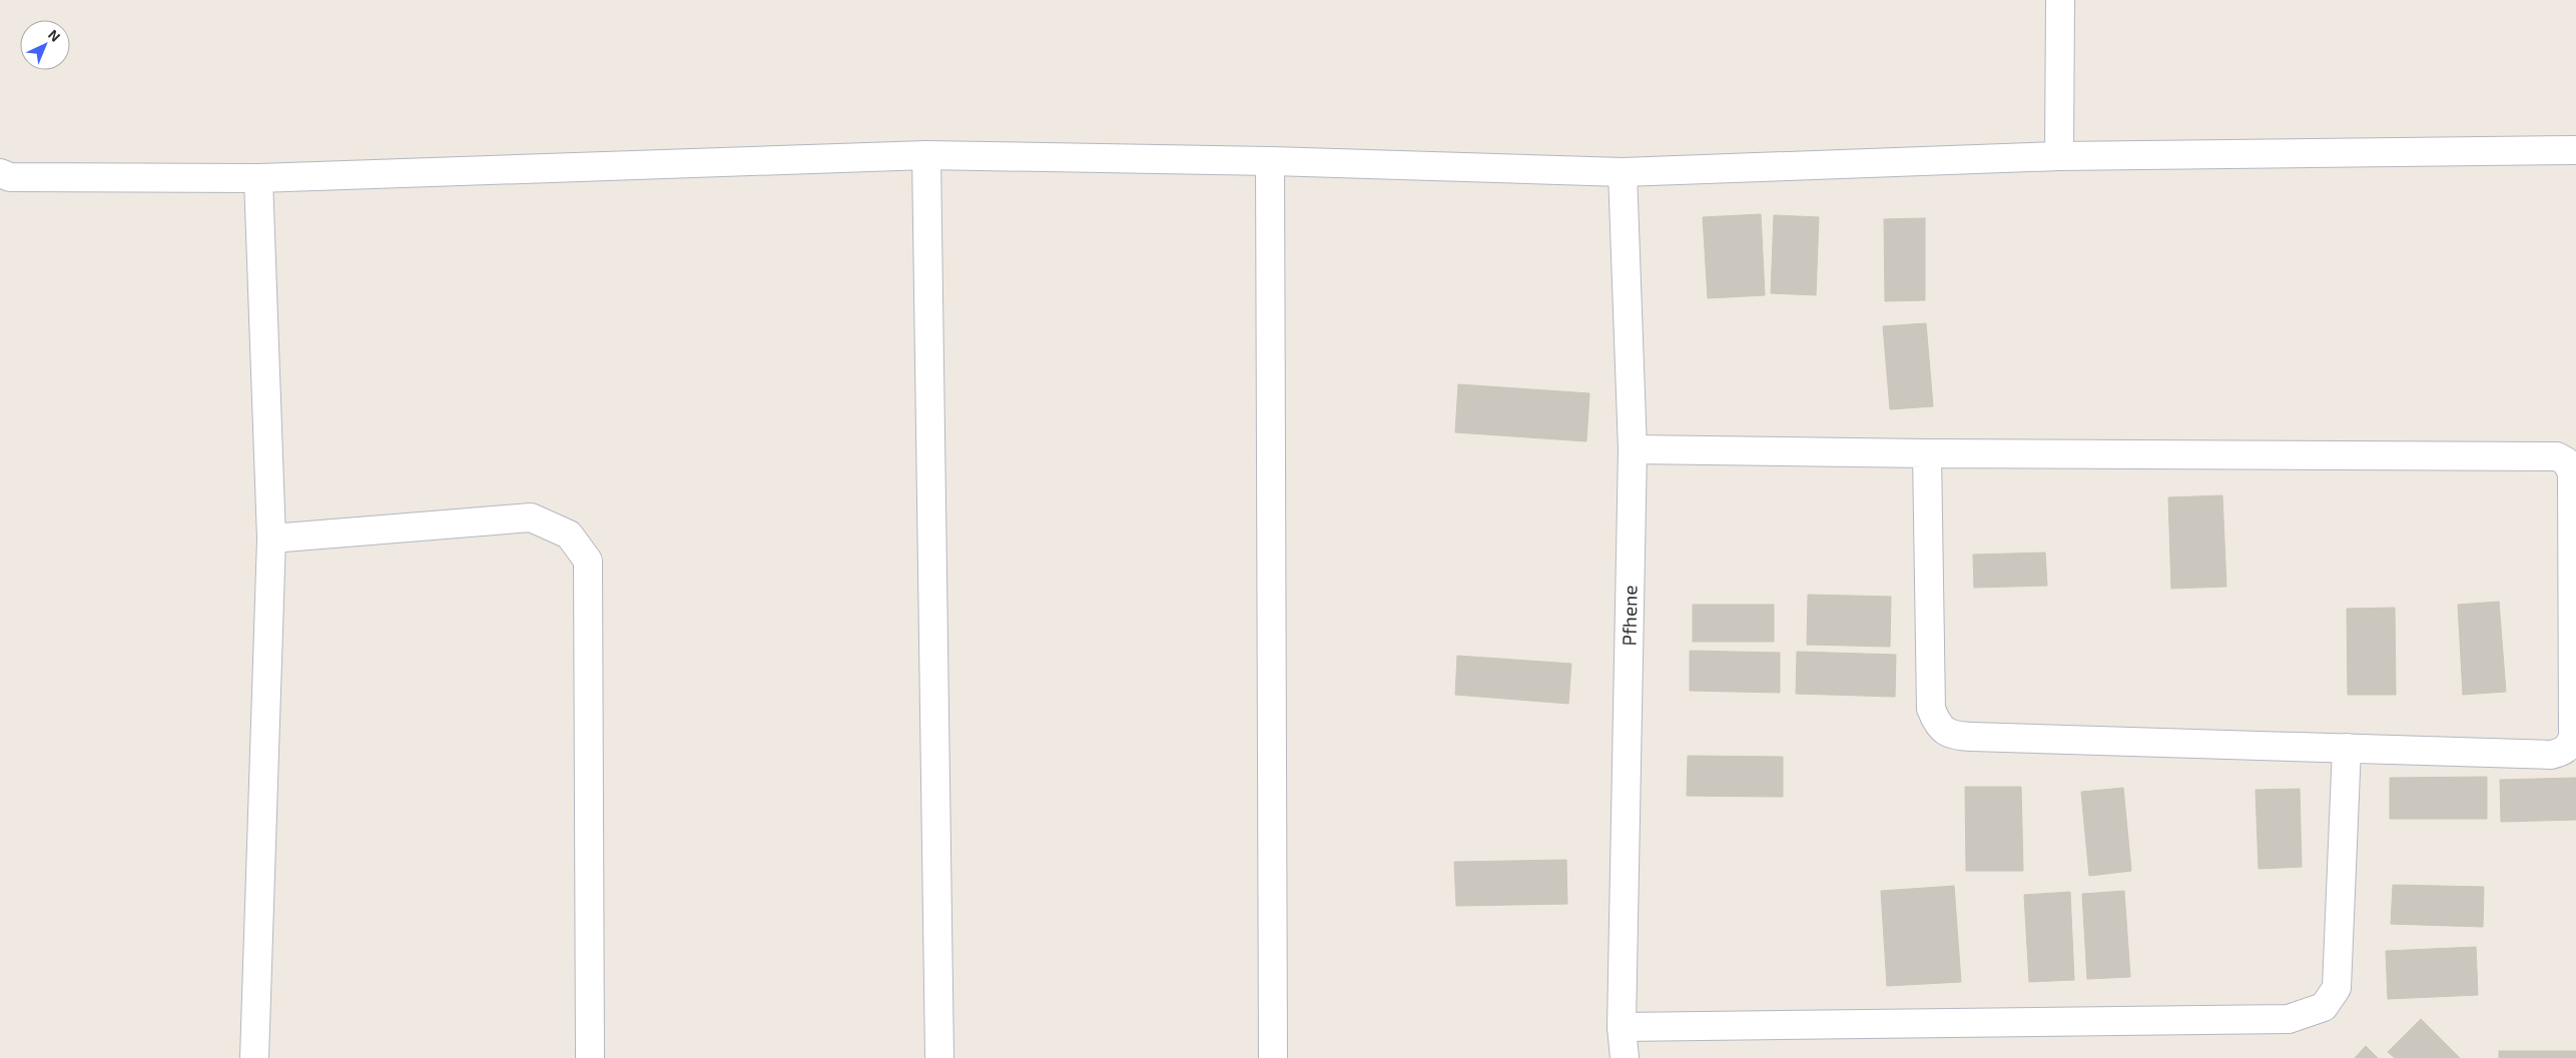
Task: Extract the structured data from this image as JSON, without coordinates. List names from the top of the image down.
{
  "streets": {
    "street": ["Pfhene"]
  },
  "north": "top right"
}
